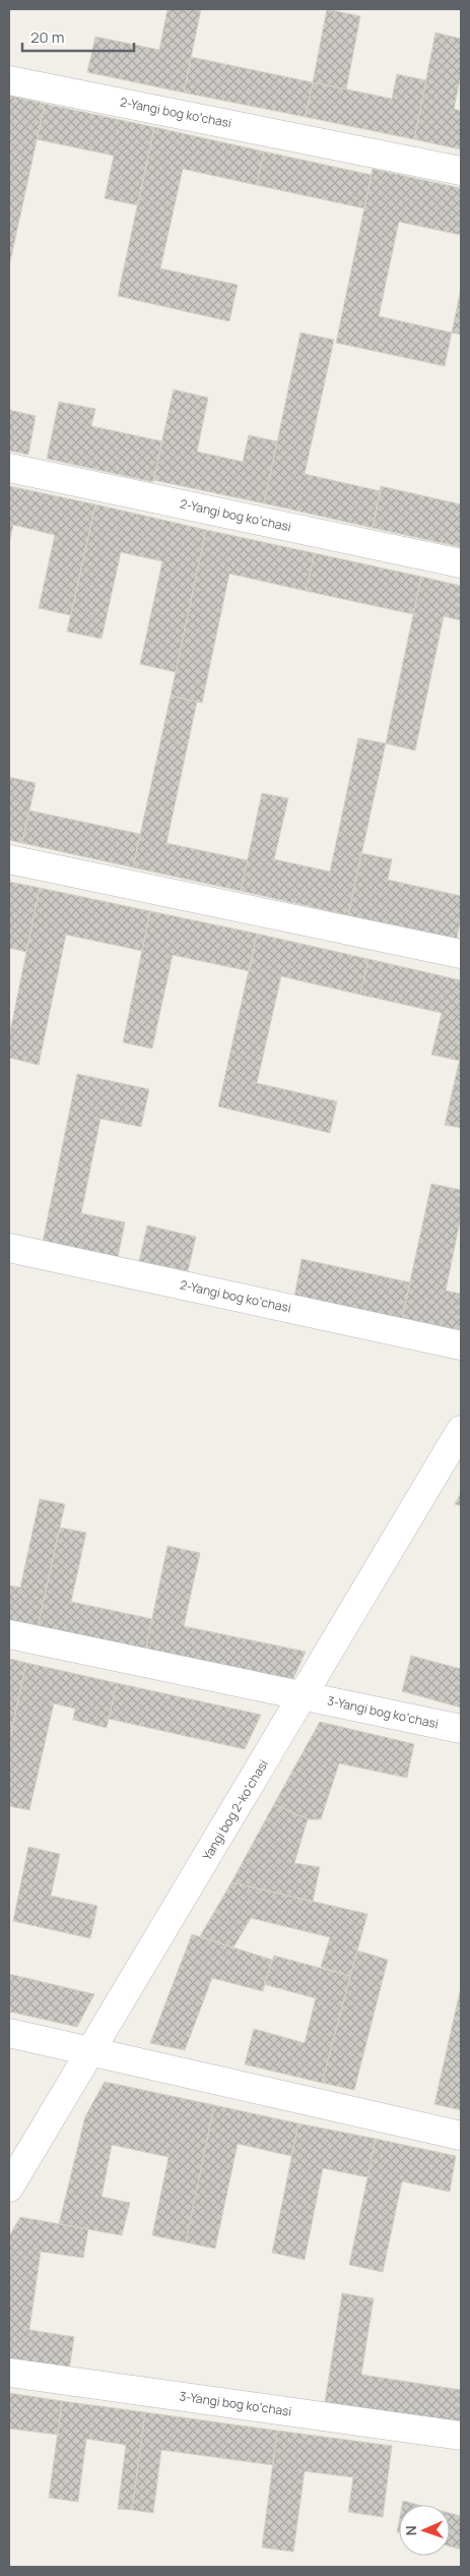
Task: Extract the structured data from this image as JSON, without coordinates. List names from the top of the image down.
{
  "streets": {
    "street": ["2-Yangi bog koʼchasi", "3-Yangi bog koʼchasi", "Yangi bog 2-koʼchasi"]
  },
  "crossings": [
    ["3-Yangi bog koʼchasi", "Yangi bog 2-koʼchasi"]
  ],
  "scale_bar": "20 m",
  "north": "left"
}
